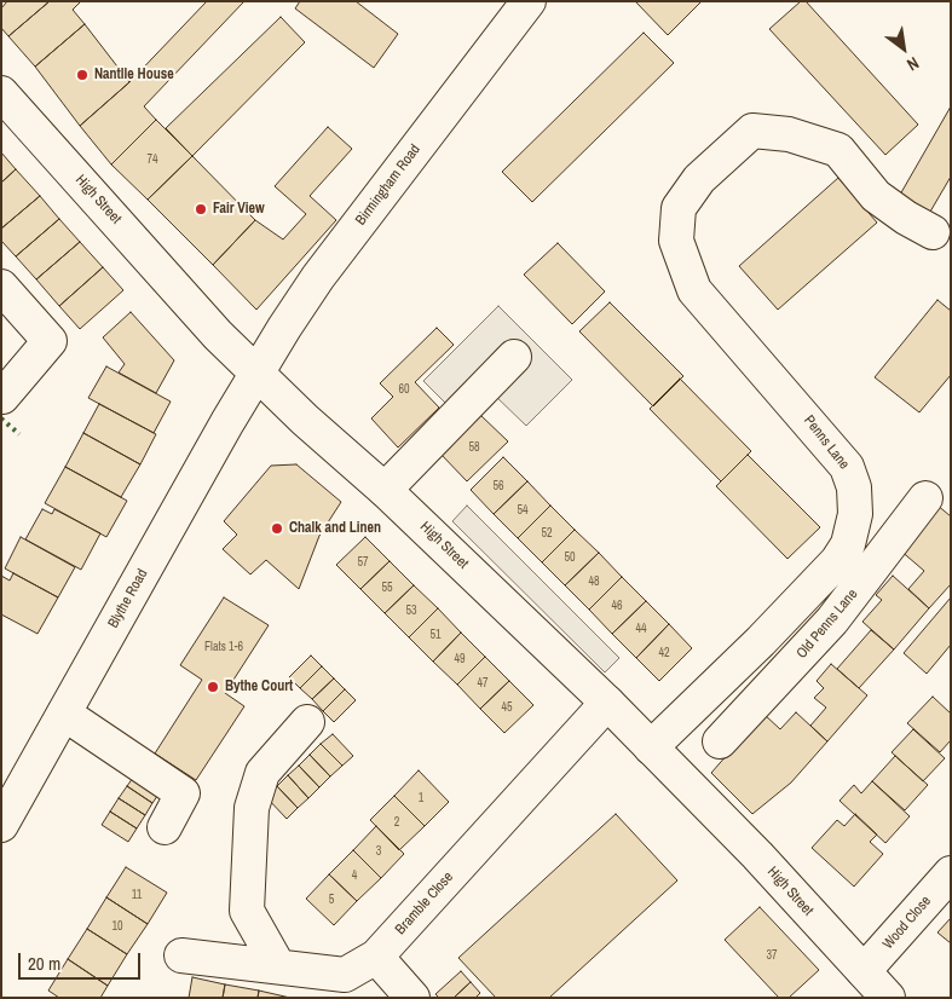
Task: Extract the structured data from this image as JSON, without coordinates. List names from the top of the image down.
{
  "streets": {
    "main road": [
      "Birmingham Road",
      "High Street",
      "Penns Lane",
      "Blythe Road",
      "Old Penns Lane",
      "Bramble Close",
      "Wood Close"
    ]
  },
  "crossings": [
    ["Birmingham Road", "High Street"],
    ["Birmingham Road", "Blythe Road"],
    ["High Street", "Penns Lane"],
    ["High Street", "Blythe Road"],
    ["High Street", "Bramble Close"],
    ["High Street", "Wood Close"]
  ],
  "places": [
    "Nantlle House",
    "Fair View",
    "Chalk and Linen",
    "Bythe Court"
  ],
  "house_numbers": [
    "74",
    "60",
    "58",
    "56",
    "54",
    "52",
    "50",
    "57",
    "48",
    "55",
    "46",
    "53",
    "44",
    "51",
    "Flats 1-6",
    "42",
    "49",
    "47",
    "45",
    "1",
    "2",
    "3",
    "4",
    "11",
    "5",
    "10",
    "37"
  ],
  "scale_bar": "20 m",
  "north": "bottom right"
}
